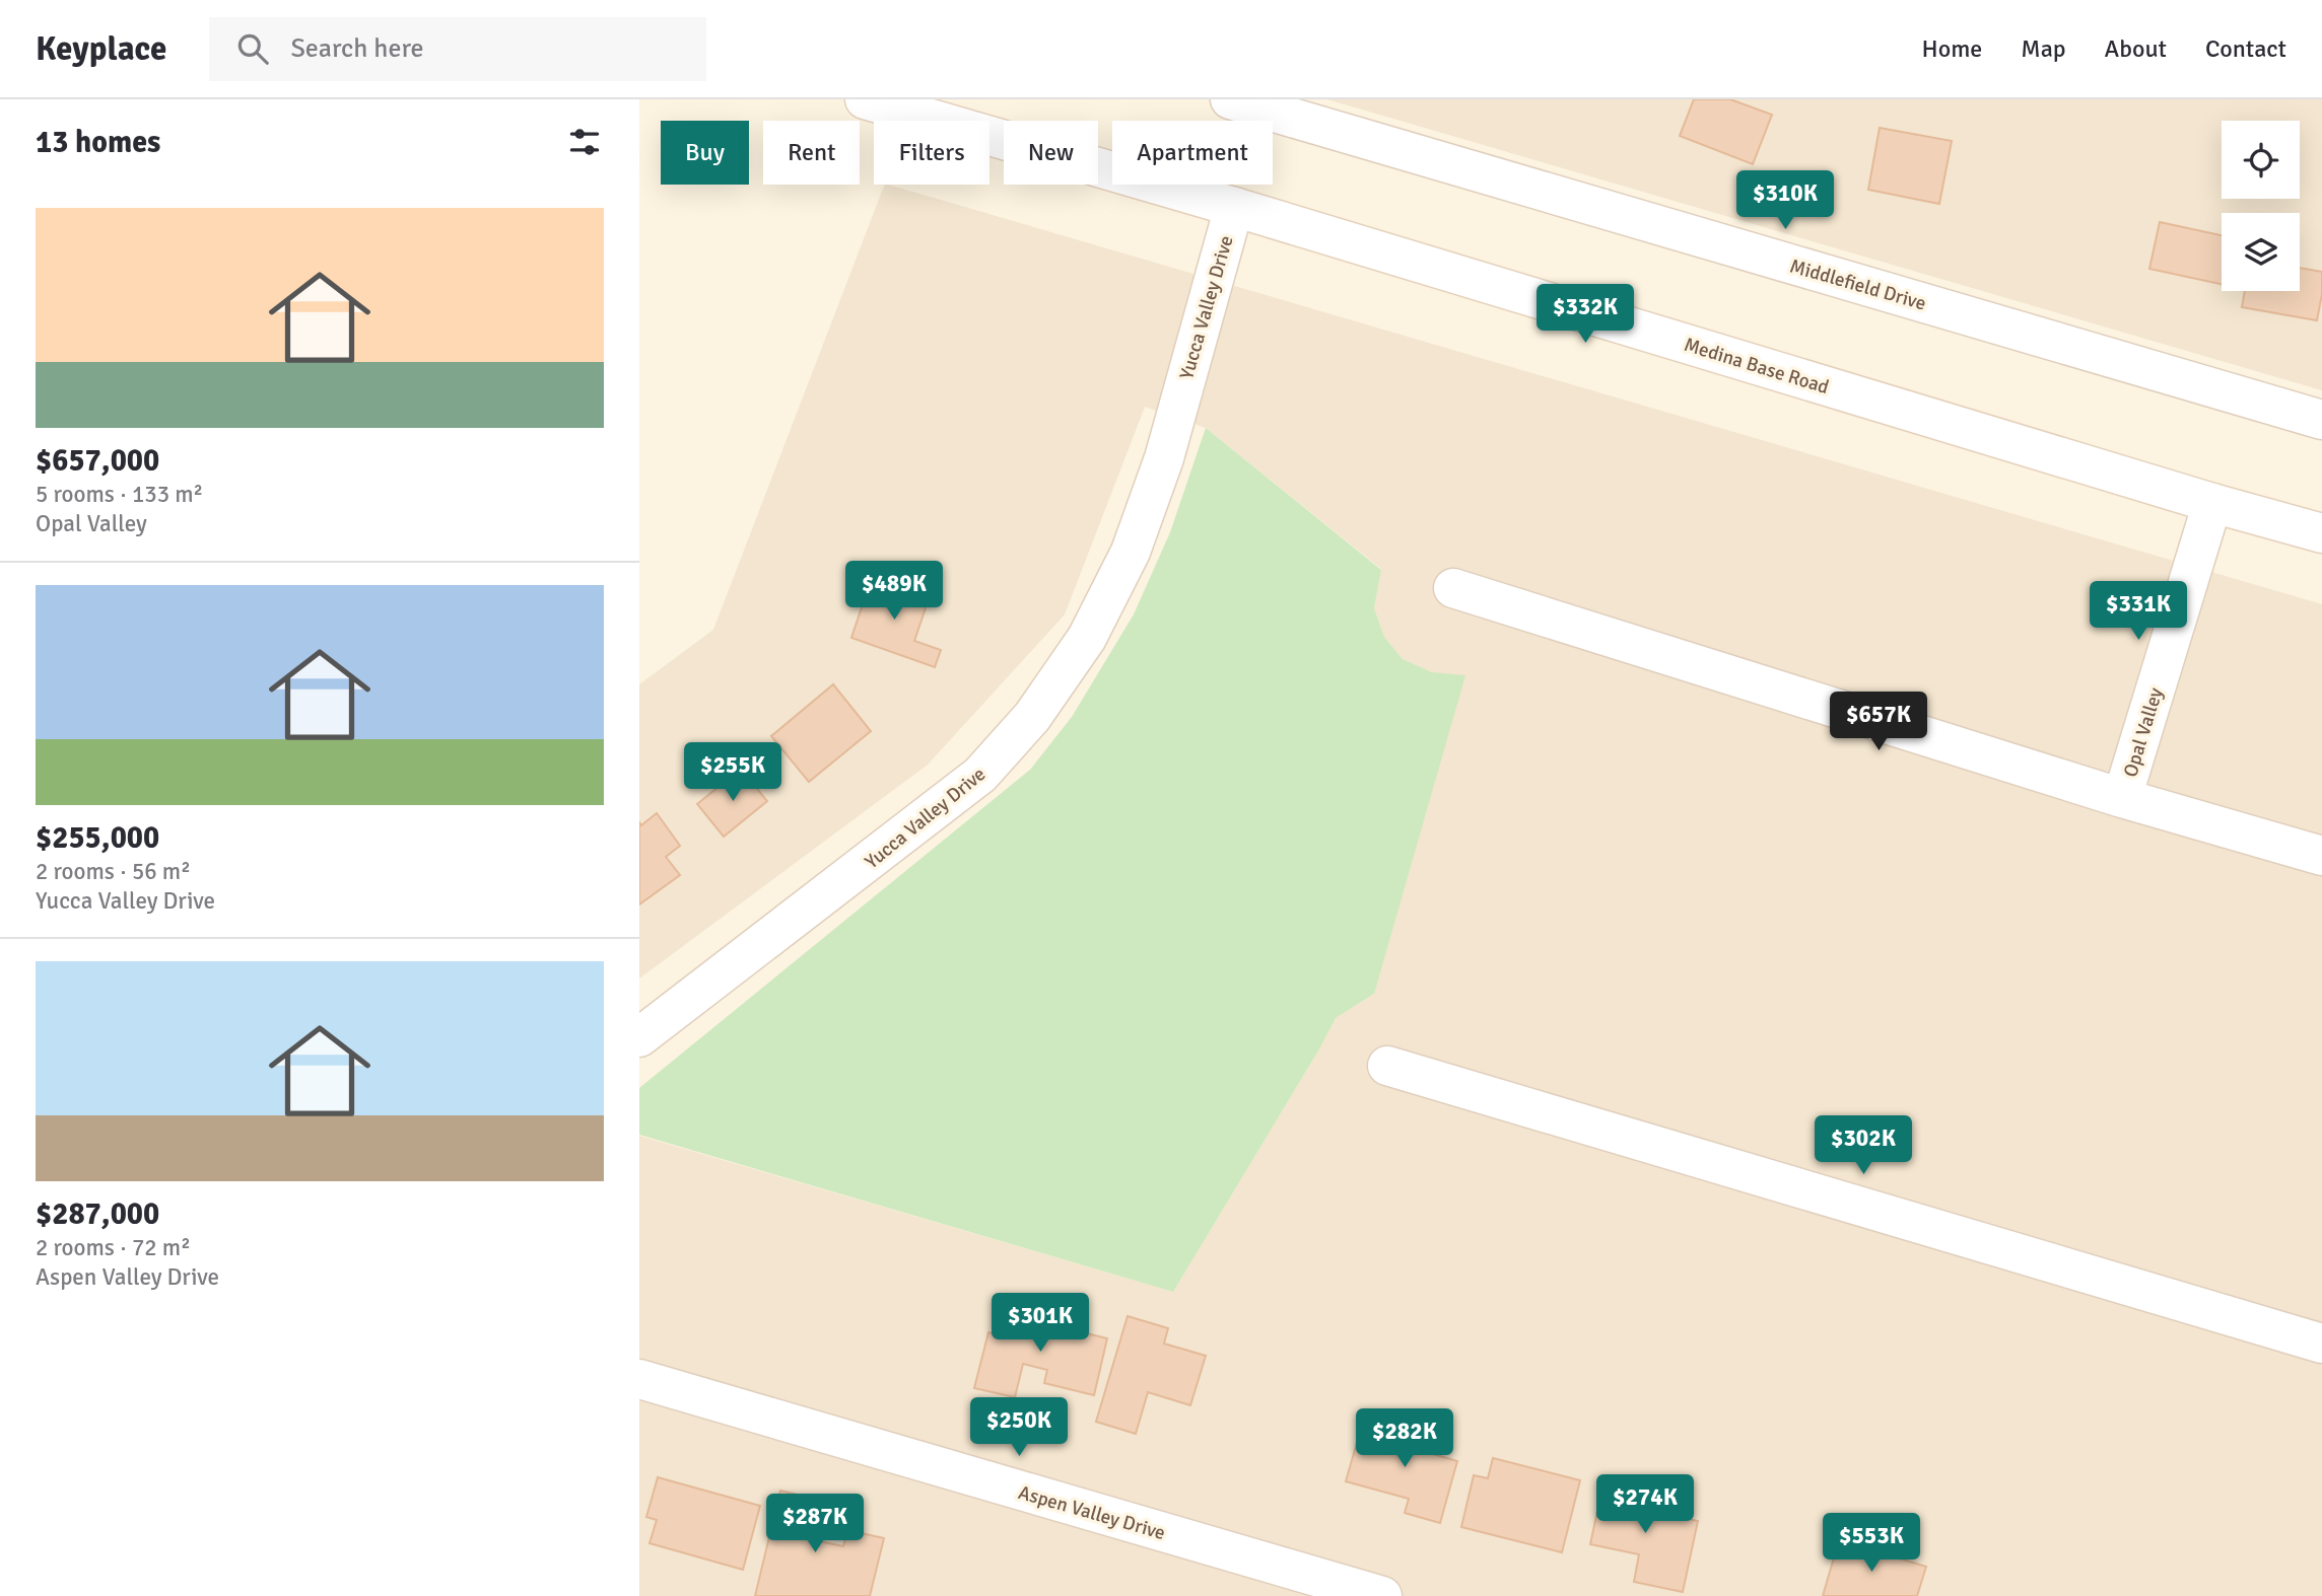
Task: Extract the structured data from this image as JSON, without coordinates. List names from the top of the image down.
{
  "streets": {
    "street": [
      "Middlefield Drive",
      "Yucca Valley Drive",
      "Medina Base Road",
      "Opal Valley",
      "Aspen Valley Drive"
    ]
  },
  "crossings": [
    ["Yucca Valley Drive", "Medina Base Road"],
    ["Medina Base Road", "Opal Valley"]
  ],
  "page": {
    "header": "Keyplace",
    "search": "Search here",
    "nav": [
      "Home",
      "Map",
      "About",
      "Contact"
    ],
    "heading": "13 homes",
    "chip": [
      "Buy",
      "Rent",
      "Filters",
      "New",
      "Apartment"
    ],
    "price": [
      "$310K",
      "$332K",
      "$489K",
      "$331K",
      "$657K",
      "$255K",
      "$302K",
      "$301K",
      "$250K",
      "$282K",
      "$274K",
      "$287K",
      "$553K"
    ],
    "list": [
      {
        "name": "$657,000",
        "note": "5 rooms · 133 m² · Opal Valley"
      },
      {
        "name": "$255,000",
        "note": "2 rooms · 56 m² · Yucca Valley Drive"
      },
      {
        "name": "$287,000",
        "note": "2 rooms · 72 m² · Aspen Valley Drive"
      }
    ]
  }
}
